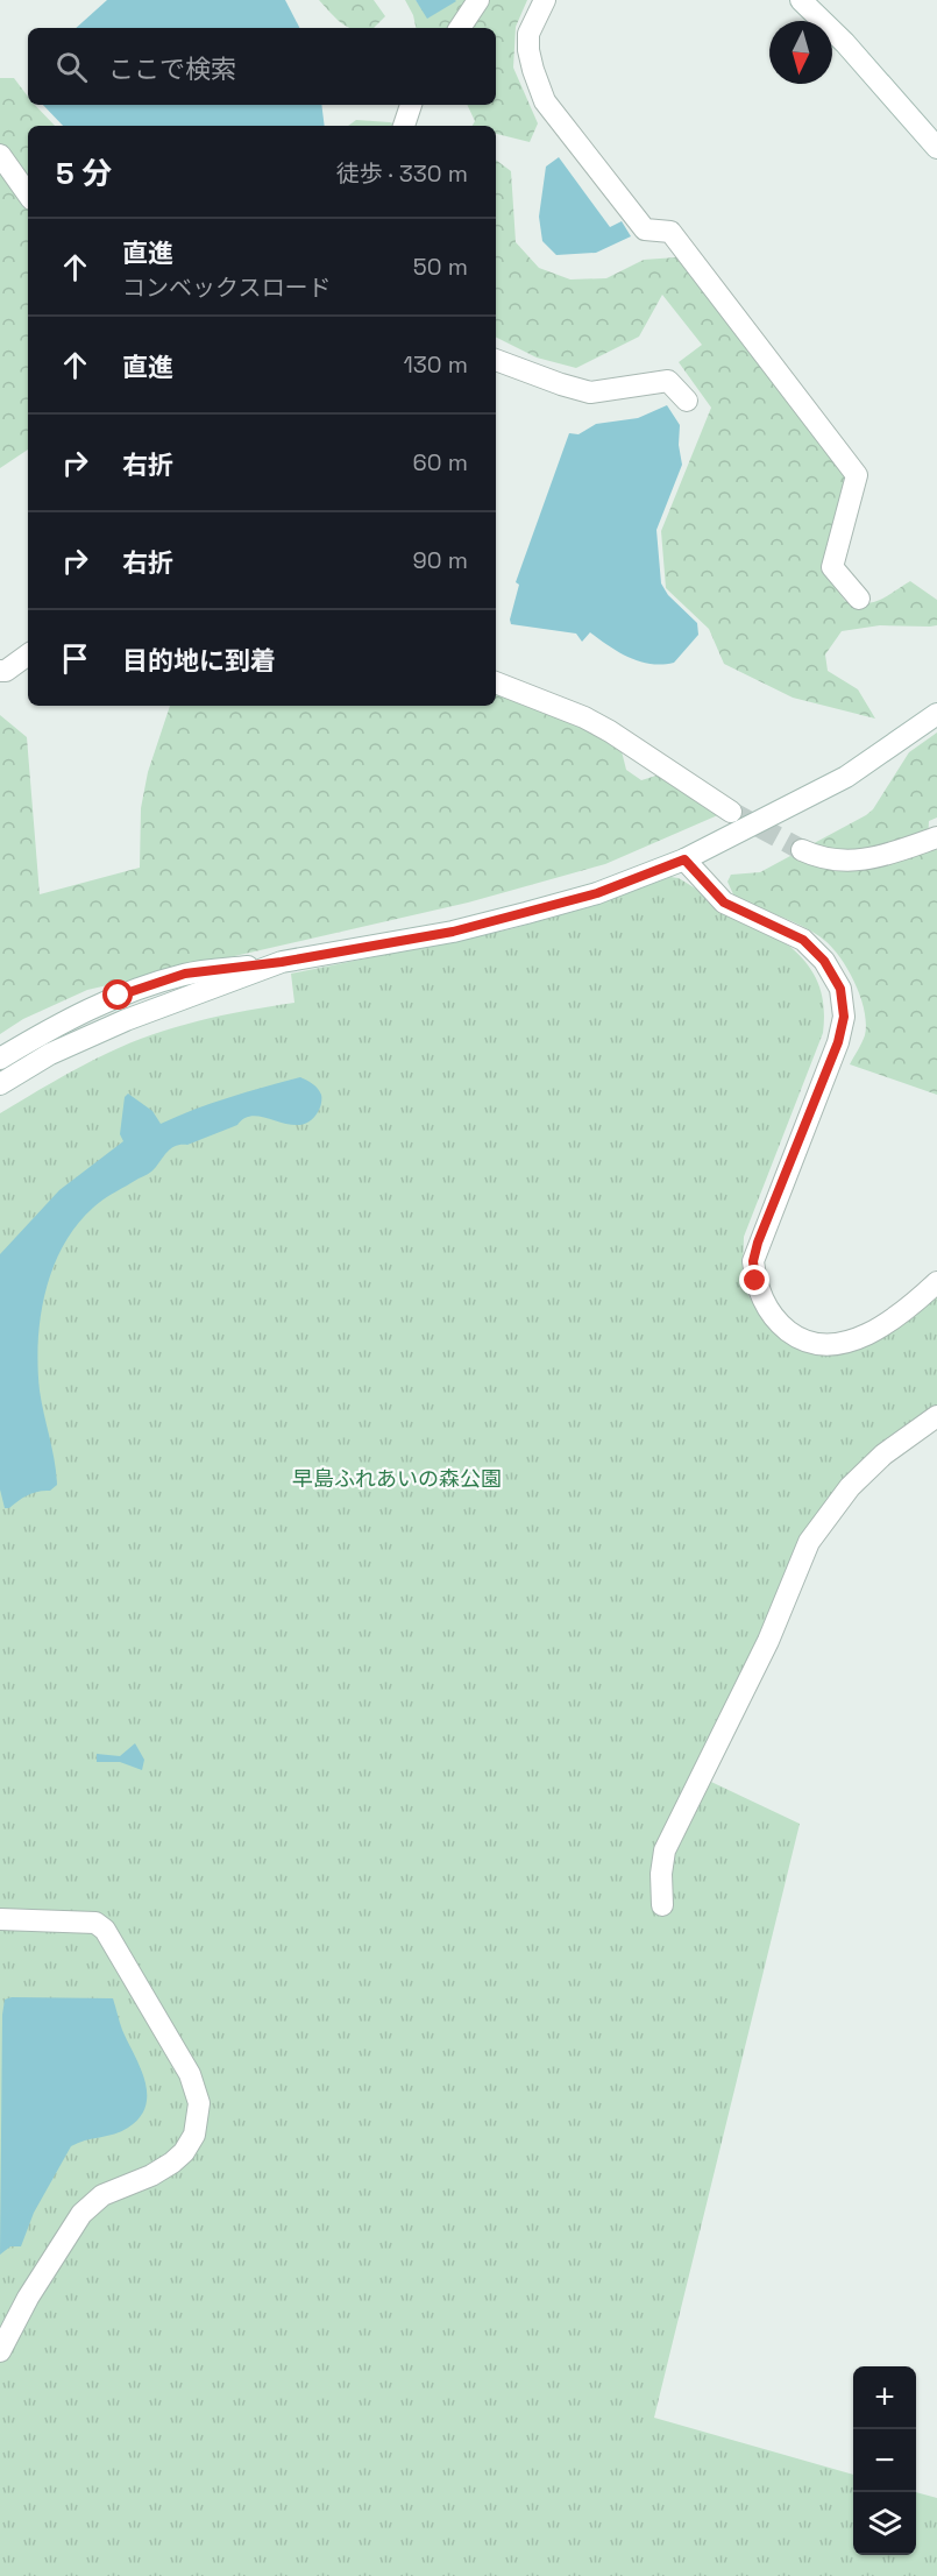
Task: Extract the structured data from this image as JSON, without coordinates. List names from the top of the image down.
{
  "parks": ["早島ふれあいの森公園"],
  "north": "bottom",
  "page": {
    "search": "ここで検索",
    "heading": ["5 分", "徒歩 · 330 m"],
    "list": [
      ["直進", "コンベックスロード", "50 m"],
      ["直進", "130 m"],
      ["右折", "60 m"],
      ["右折", "90 m"],
      "目的地に到着"
    ],
    "map_buttons": ["+", "−"]
  }
}
